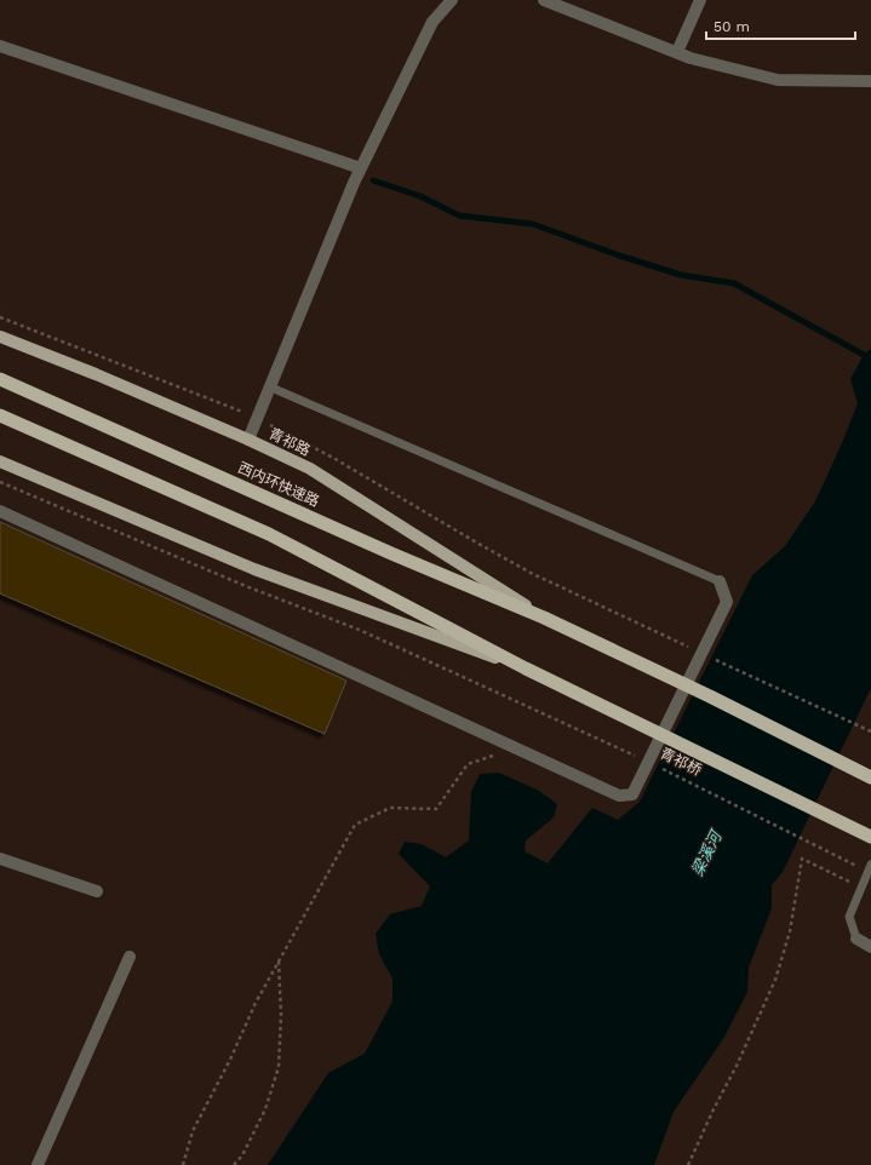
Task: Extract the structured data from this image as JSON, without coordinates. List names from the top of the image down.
{
  "streets": {
    "highway": ["西内环快速路", "青祁桥"],
    "main road": ["青祁路"]
  },
  "crossings": [
    ["青祁路", "西内环快速路"]
  ],
  "water": ["梁溪河"],
  "scale_bar": "50 m"
}
